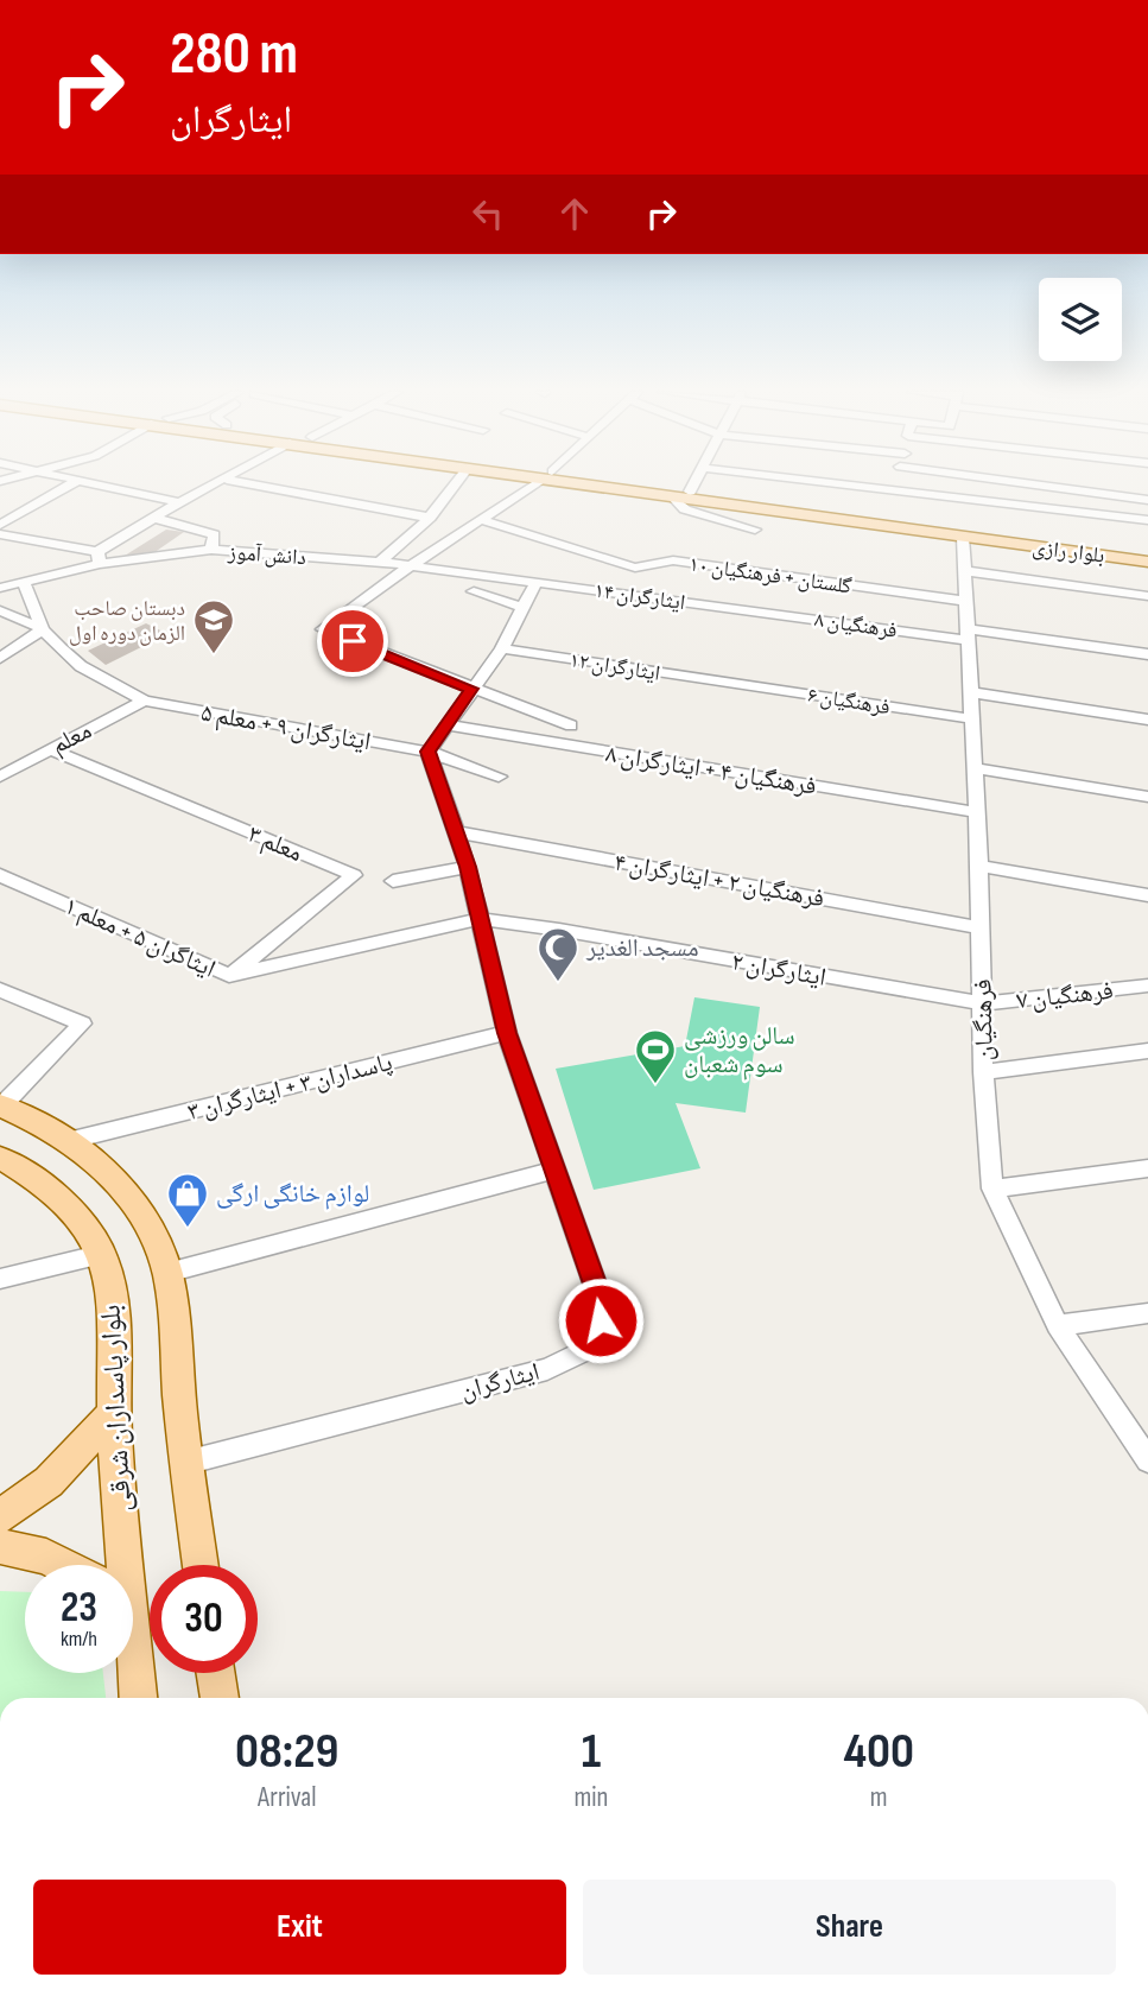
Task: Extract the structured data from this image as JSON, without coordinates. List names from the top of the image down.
{
  "streets": {
    "main road": ["بلوار رازی", "بلوار پاسداران شرقی"],
    "street": [
      "دانش آموز",
      "گلستان + فرهنگیان ۱۰",
      "ایثارگران ۱۴",
      "فرهنگیان ۸",
      "ایثارگران ۱۲",
      "فرهنگیان ۶",
      "ایثارگران ۹ + معلم ۵",
      "معلم",
      "فرهنگیان ۴ + ایثارگران ۸",
      "معلم ۳",
      "فرهنگیان ۲ + ایثارگران ۴",
      "ایثاگران ۵ + معلم ۱",
      "ایثارگران ۲",
      "فرهنگیان ۷",
      "فرهنگیان",
      "پاسداران ۳ + ایثارگران ۳",
      "ایثارگران"
    ]
  },
  "crossings": [
    ["بلوار رازی", "فرهنگیان"],
    ["دانش آموز", "ایثارگران ۱۴"],
    ["گلستان + فرهنگیان ۱۰", "فرهنگیان"],
    ["ایثارگران ۱۴", "فرهنگیان ۸"],
    ["فرهنگیان ۸", "فرهنگیان"],
    ["ایثارگران ۱۲", "فرهنگیان ۶"],
    ["فرهنگیان ۶", "فرهنگیان"],
    ["ایثارگران ۹ + معلم ۵", "معلم"],
    ["ایثارگران ۹ + معلم ۵", "ایثارگران"],
    ["معلم", "معلم ۳"],
    ["فرهنگیان ۴ + ایثارگران ۸", "فرهنگیان"],
    ["معلم ۳", "ایثاگران ۵ + معلم ۱"],
    ["فرهنگیان ۲ + ایثارگران ۴", "فرهنگیان"],
    ["فرهنگیان ۲ + ایثارگران ۴", "ایثارگران"],
    ["ایثاگران ۵ + معلم ۱", "ایثارگران ۲"],
    ["ایثاگران ۵ + معلم ۱", "ایثارگران"],
    ["ایثارگران ۲", "فرهنگیان ۷"],
    ["ایثارگران ۲", "فرهنگیان"],
    ["ایثارگران ۲", "ایثارگران"],
    ["فرهنگیان ۷", "فرهنگیان"],
    ["پاسداران ۳ + ایثارگران ۳", "ایثارگران"]
  ],
  "places": {
    "school or university": ["دبستان صاحب الزمان دوره اول"],
    "mosque": ["مسجد الغدیر"],
    "sports": ["سالن ورزشی سوم شعبان"],
    "shop": ["لوازم خانگی ارگی"]
  },
  "page": {
    "turn": ["280 m", "ایثارگران"],
    "speed": "23 km/h",
    "limit": "30",
    "eta": [
      "08:29",
      "Arrival",
      "1",
      "min",
      "400",
      "m"
    ],
    "buttons": ["Exit", "Share"]
  }
}
